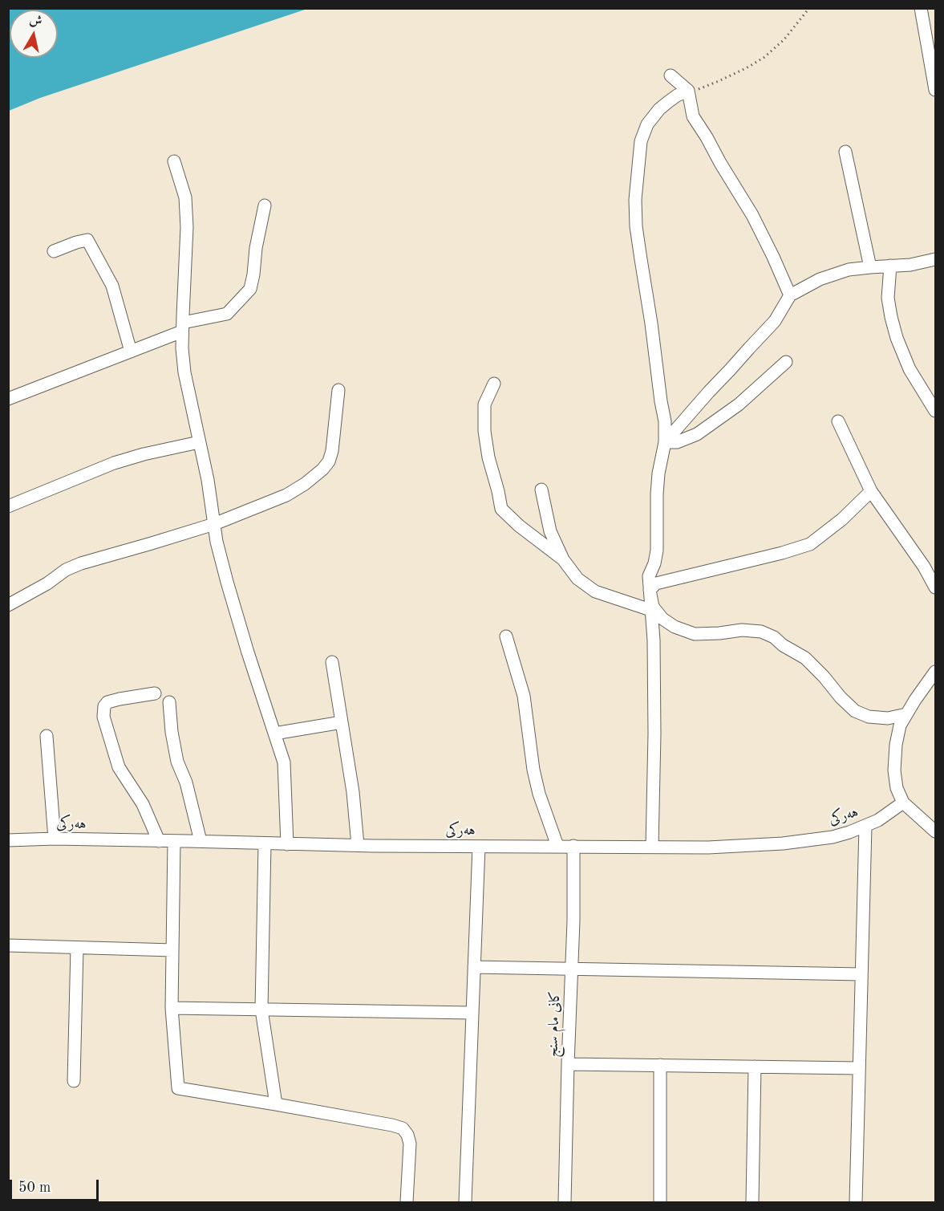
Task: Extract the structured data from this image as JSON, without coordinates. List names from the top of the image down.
{
  "streets": {
    "street": ["هەرکی", "کانی مام سنج"]
  },
  "crossings": [
    ["هەرکی", "کانی مام سنج"]
  ],
  "scale_bar": "50 m",
  "north": "top"
}
